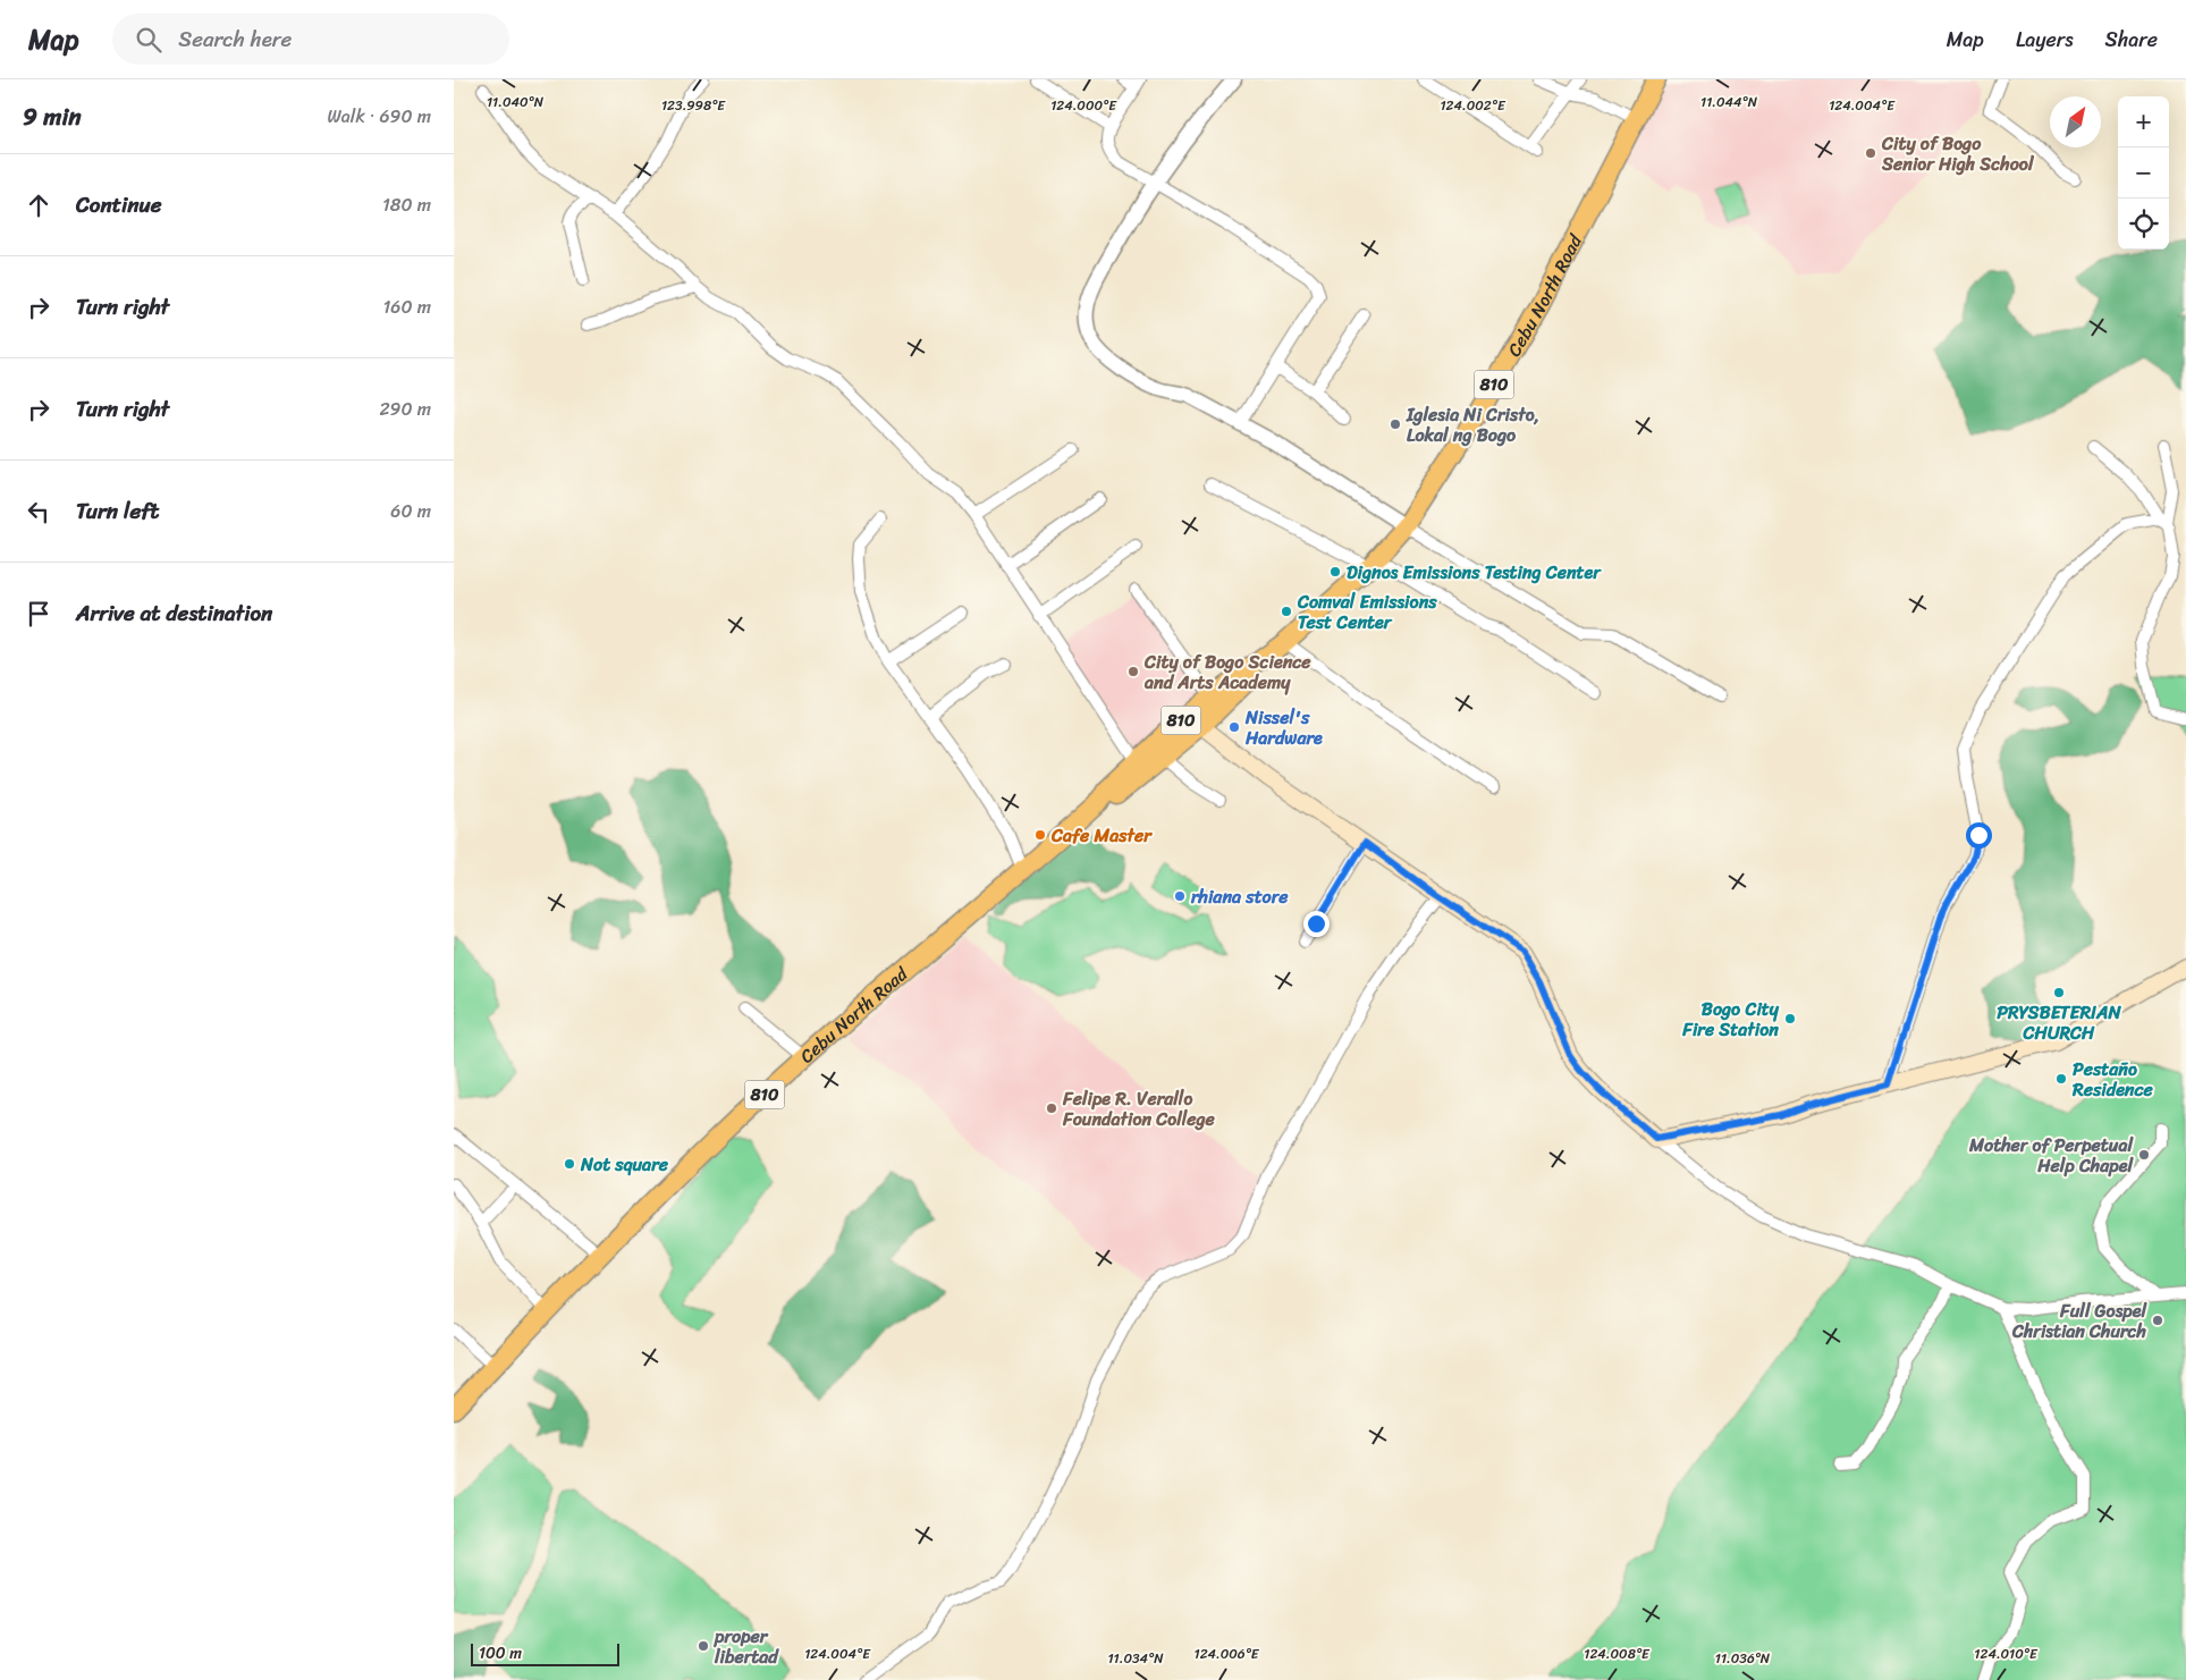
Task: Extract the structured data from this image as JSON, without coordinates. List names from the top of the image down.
{
  "streets": {
    "highway": ["Cebu North Road", "810"]
  },
  "places": [
    "City of Bogo Senior High School",
    "Iglesia Ni Cristo, Lokal ng Bogo",
    "Dignos Emissions Testing Center",
    "Comval Emissions Test Center",
    "City of Bogo Science and Arts Academy",
    "Nissel's Hardware",
    "Cafe Master",
    "rhiana store",
    "PRYSBETERIAN CHURCH",
    "Bogo City Fire Station",
    "Pestaño Residence",
    "Felipe R. Verallo Foundation College",
    "Mother of Perpetual Help Chapel",
    "Not square",
    "Full Gospel Christian Church",
    "proper libertad"
  ],
  "scale_bar": "100 m",
  "north": "top right",
  "page": {
    "header": "Map",
    "search": "Search here",
    "nav": ["Map", "Layers", "Share"],
    "heading": ["9 min", "Walk · 690 m"],
    "map_buttons": ["+", "−"],
    "list": [
      ["Continue", "180 m"],
      ["Turn right", "160 m"],
      ["Turn right", "290 m"],
      ["Turn left", "60 m"],
      "Arrive at destination"
    ],
    "scale": "100 m"
  },
  "coordinates": [
    "11.040°N",
    "11.044°N",
    "123.998°E",
    "124.000°E",
    "124.002°E",
    "124.004°E",
    "124.006°E",
    "124.008°E",
    "124.010°E",
    "11.034°N",
    "11.036°N"
  ]
}
